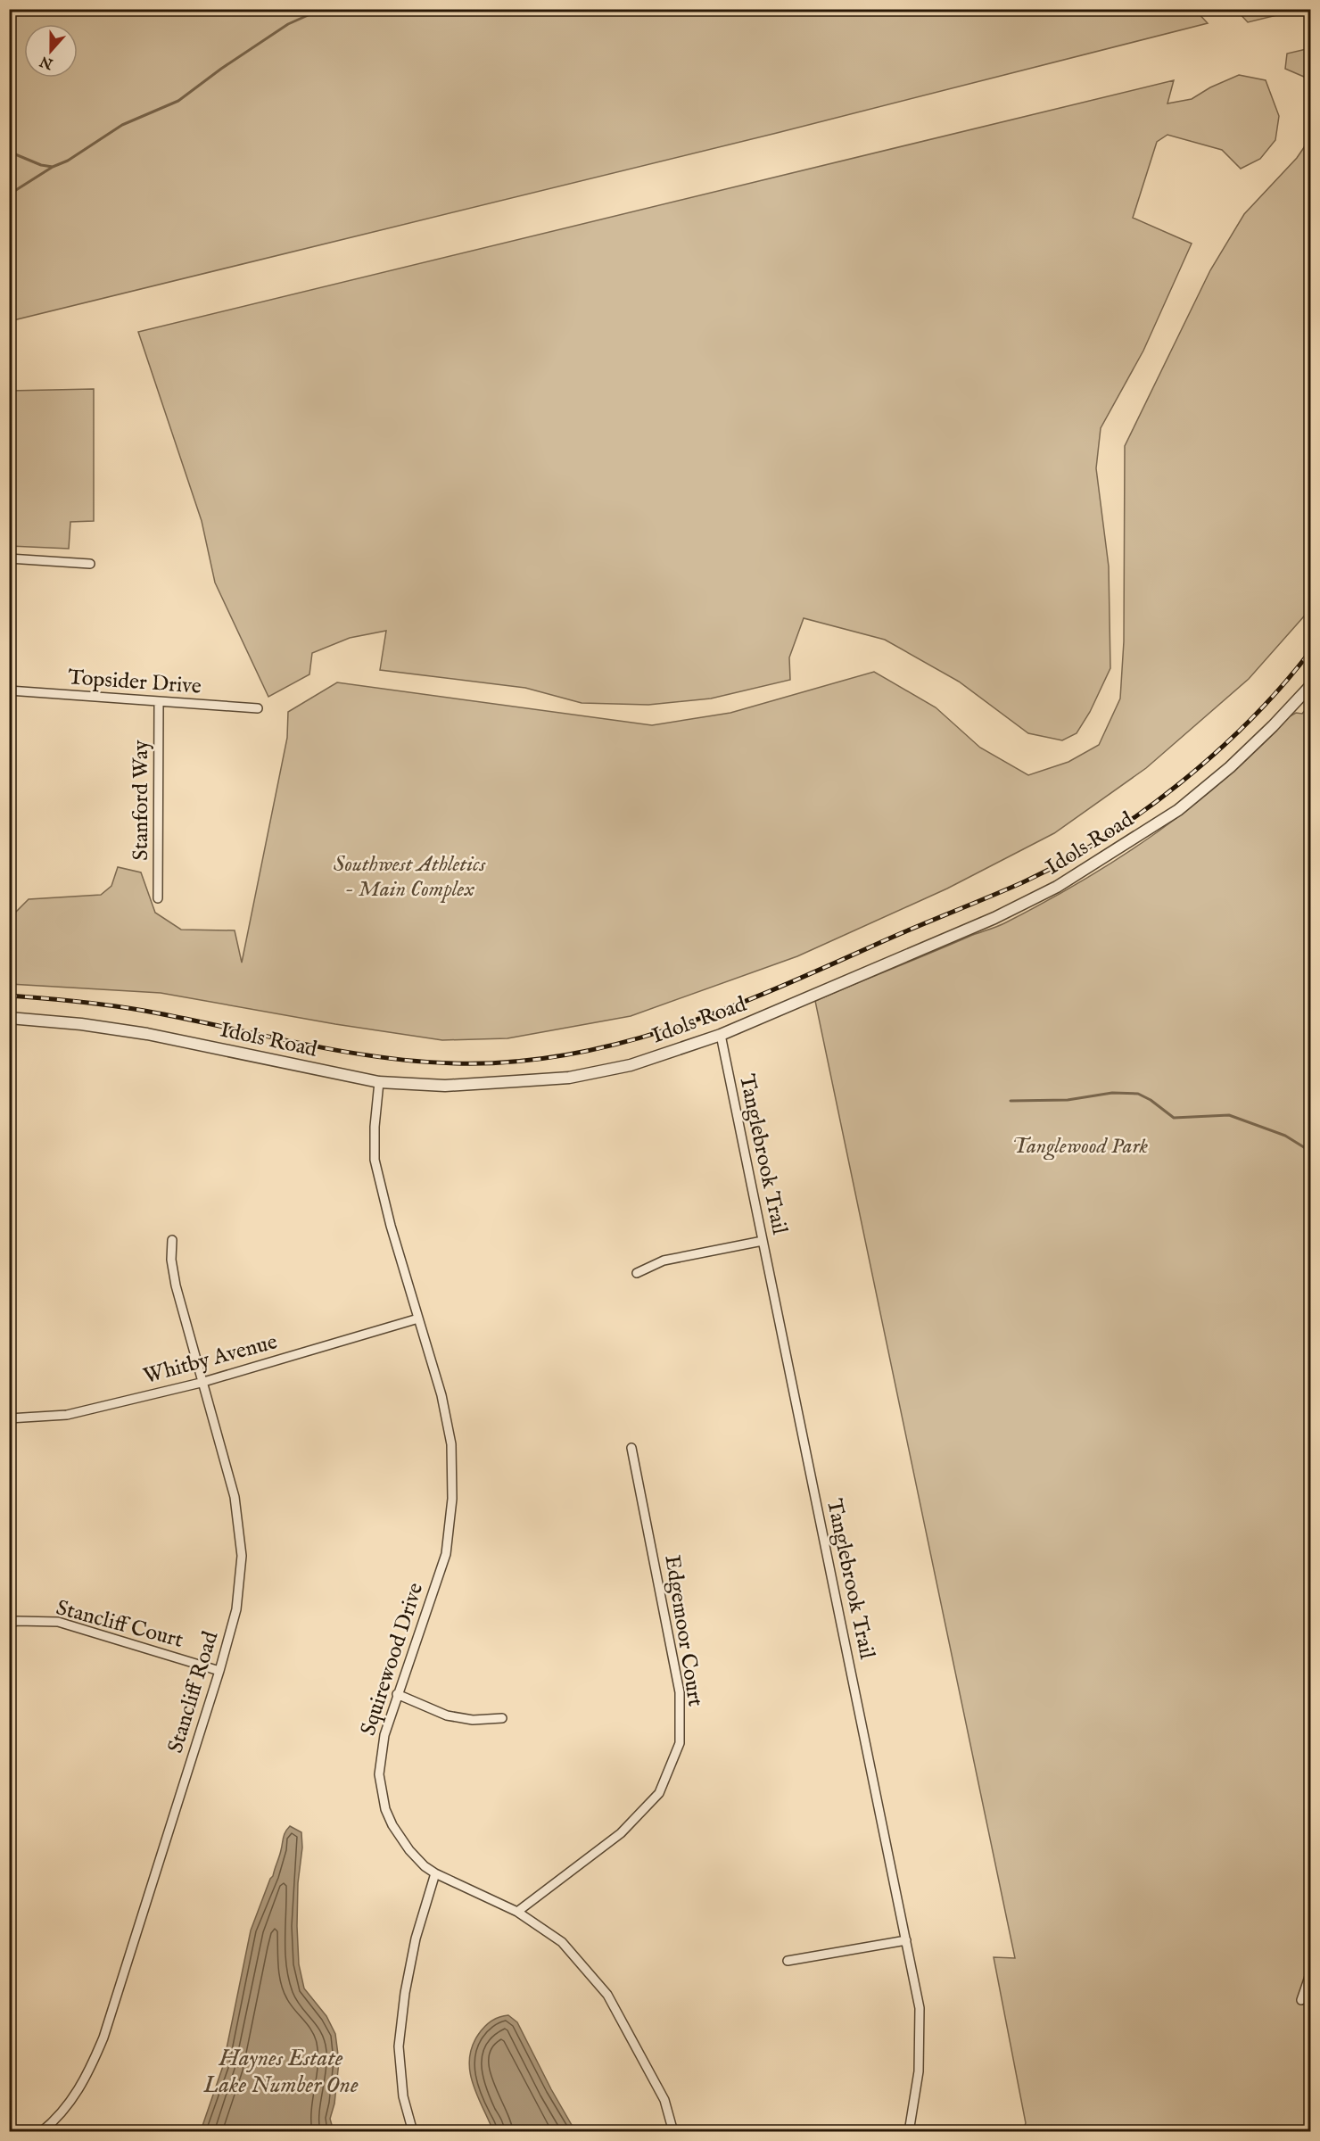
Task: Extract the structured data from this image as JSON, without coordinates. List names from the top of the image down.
{
  "streets": {
    "street": [
      "Topsider Drive",
      "Stanford Way",
      "Idols Road",
      "Tanglebrook Trail",
      "Whitby Avenue",
      "Stancliff Court",
      "Edgemoor Court",
      "Squirewood Drive",
      "Stancliff Road"
    ]
  },
  "crossings": [
    ["Topsider Drive", "Stanford Way"],
    ["Idols Road", "Tanglebrook Trail"],
    ["Idols Road", "Squirewood Drive"],
    ["Whitby Avenue", "Squirewood Drive"],
    ["Whitby Avenue", "Stancliff Road"],
    ["Stancliff Court", "Stancliff Road"],
    ["Edgemoor Court", "Squirewood Drive"]
  ],
  "water": ["Haynes Estate Lake Number One"],
  "parks": ["Southwest Athletics - Main Complex", "Tanglewood Park"],
  "north": "bottom"
}
